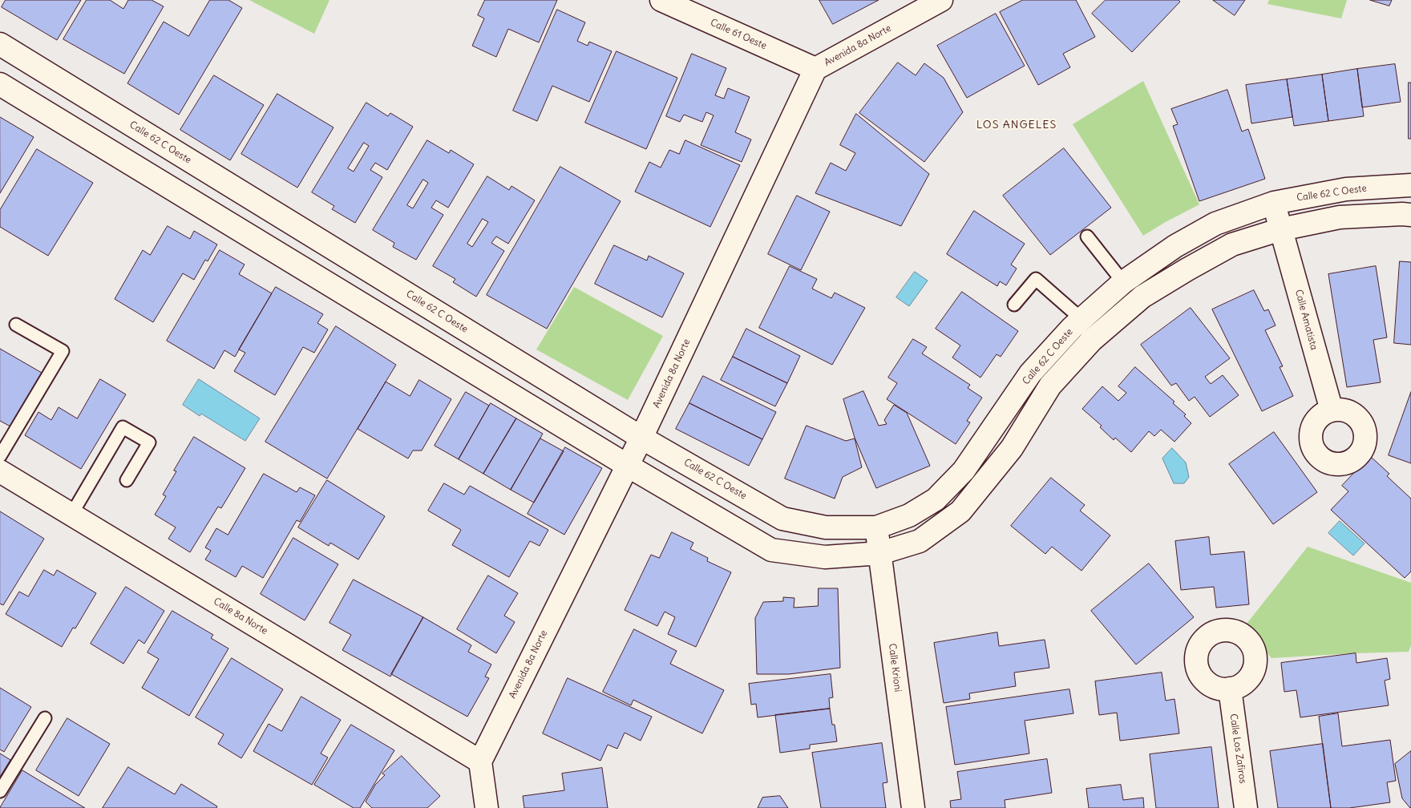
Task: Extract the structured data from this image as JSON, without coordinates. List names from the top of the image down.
{
  "streets": {
    "street": [
      "Calle 61 Oeste",
      "Avenida 8a Norte",
      "Calle 62 C Oeste",
      "Calle Amatista",
      "Calle 8a Norte",
      "Calle Krioni",
      "Calle Los Zafiros"
    ]
  },
  "crossings": [
    ["Calle 61 Oeste", "Avenida 8a Norte"],
    ["Avenida 8a Norte", "Calle 62 C Oeste"],
    ["Avenida 8a Norte", "Calle 8a Norte"],
    ["Calle 62 C Oeste", "Calle Amatista"],
    ["Calle 62 C Oeste", "Calle Krioni"]
  ],
  "districts": ["LOS ANGELES"]
}
